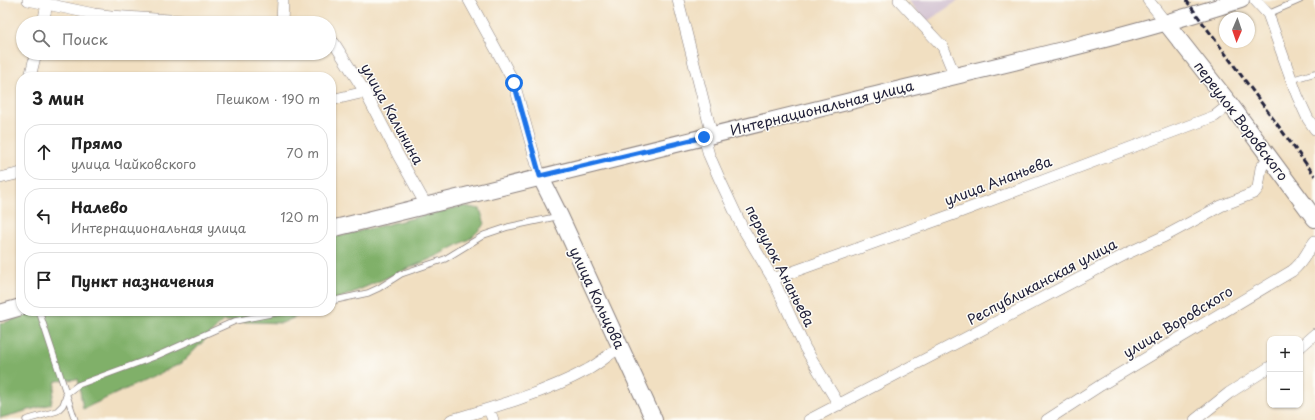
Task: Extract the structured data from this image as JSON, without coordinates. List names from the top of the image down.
{
  "streets": {
    "street": [
      "Интернациональная улица",
      "улица Калинина",
      "переулок Воровского",
      "улица Ананьева",
      "переулок Ананьева",
      "Республиканская улица",
      "улица Кольцова",
      "улица Воровского"
    ]
  },
  "crossings": [
    ["Интернациональная улица", "улица Калинина"],
    ["Интернациональная улица", "переулок Воровского"],
    ["Интернациональная улица", "переулок Ананьева"],
    ["Интернациональная улица", "улица Кольцова"],
    ["переулок Воровского", "улица Ананьева"],
    ["переулок Воровского", "Республиканская улица"],
    ["улица Ананьева", "переулок Ананьева"],
    ["переулок Ананьева", "Республиканская улица"]
  ],
  "north": "bottom",
  "page": {
    "search": "Поиск",
    "heading": ["3 мин", "Пешком · 190 m"],
    "list": [
      ["Прямо", "улица Чайковского", "70 m"],
      ["Налево", "Интернациональная улица", "120 m"],
      "Пункт назначения"
    ],
    "map_buttons": ["+", "−"]
  }
}
